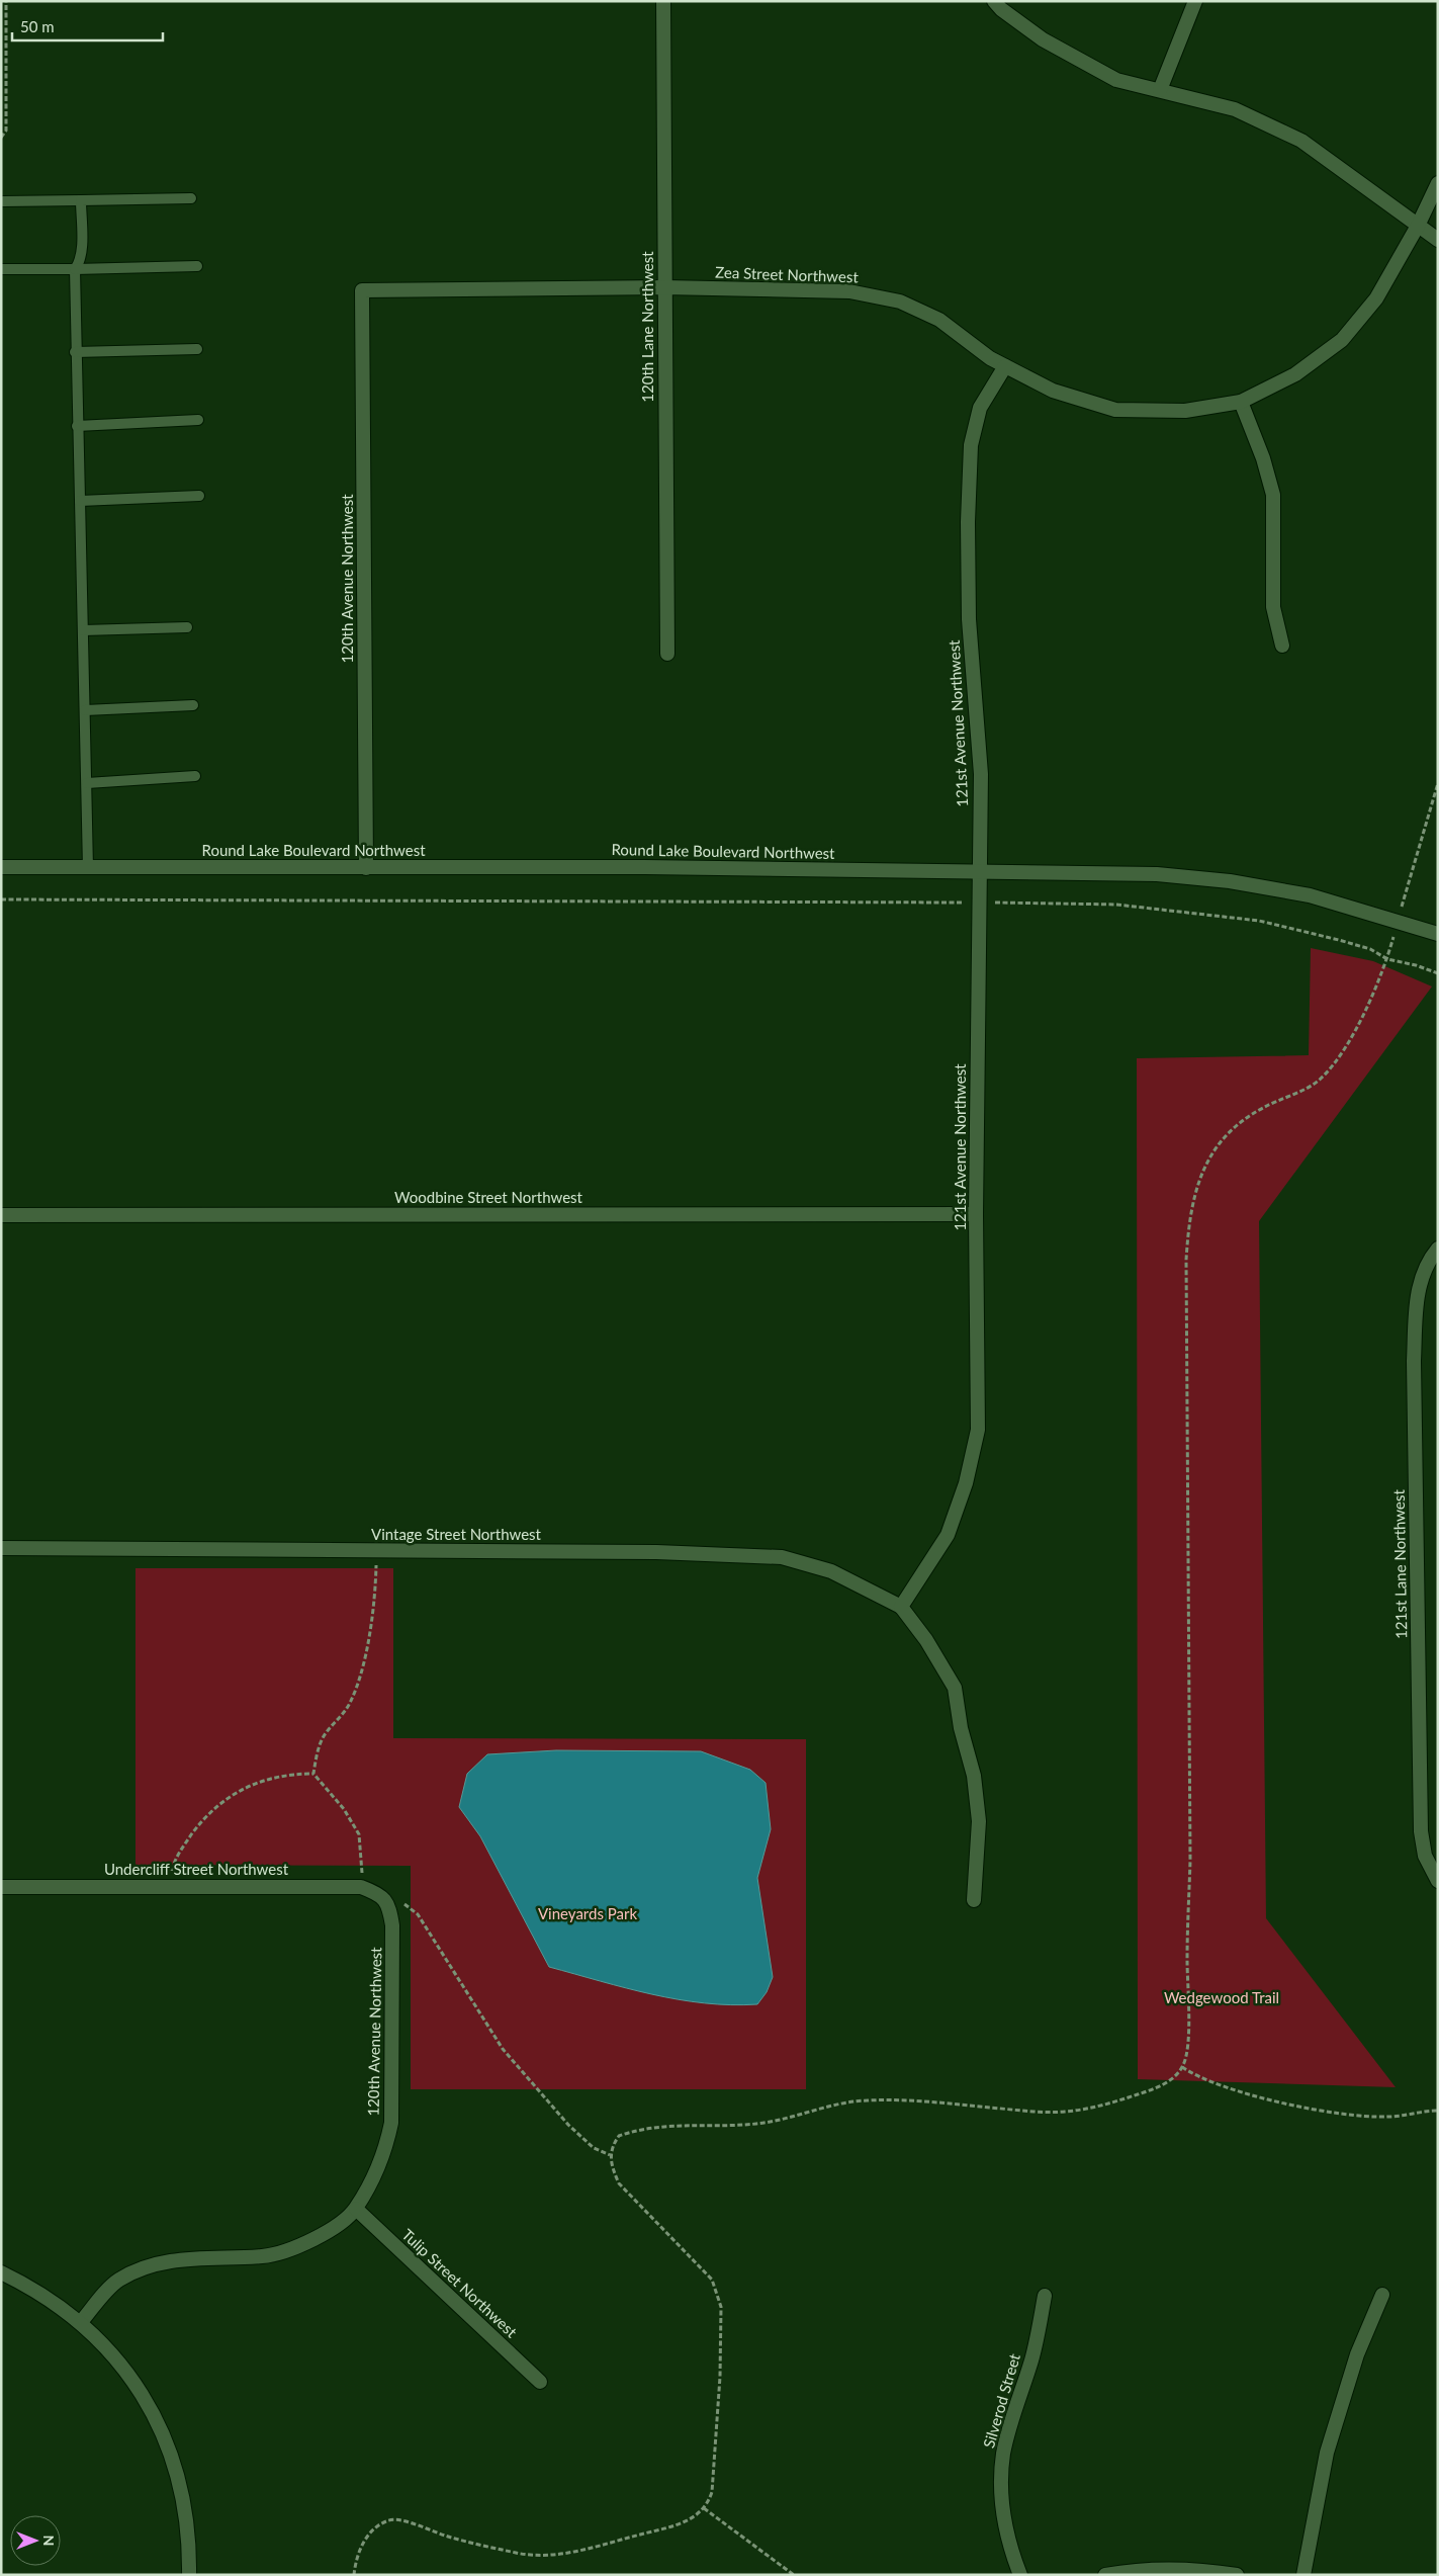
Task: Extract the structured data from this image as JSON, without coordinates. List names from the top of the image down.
{
  "streets": {
    "street": [
      "Zea Street Northwest",
      "120th Lane Northwest",
      "120th Avenue Northwest",
      "121st Avenue Northwest",
      "Round Lake Boulevard Northwest",
      "Woodbine Street Northwest",
      "Vintage Street Northwest",
      "121st Lane Northwest",
      "Undercliff Street Northwest",
      "Tulip Street Northwest",
      "Silverod Street"
    ]
  },
  "crossings": [
    ["Zea Street Northwest", "120th Lane Northwest"],
    ["Zea Street Northwest", "120th Avenue Northwest"],
    ["Zea Street Northwest", "121st Avenue Northwest"],
    ["120th Avenue Northwest", "Round Lake Boulevard Northwest"],
    ["120th Avenue Northwest", "Undercliff Street Northwest"],
    ["120th Avenue Northwest", "Tulip Street Northwest"],
    ["121st Avenue Northwest", "Round Lake Boulevard Northwest"],
    ["121st Avenue Northwest", "Woodbine Street Northwest"],
    ["121st Avenue Northwest", "Vintage Street Northwest"]
  ],
  "parks": ["Vineyards Park", "Wedgewood Trail"],
  "scale_bar": "50 m",
  "north": "right"
}
